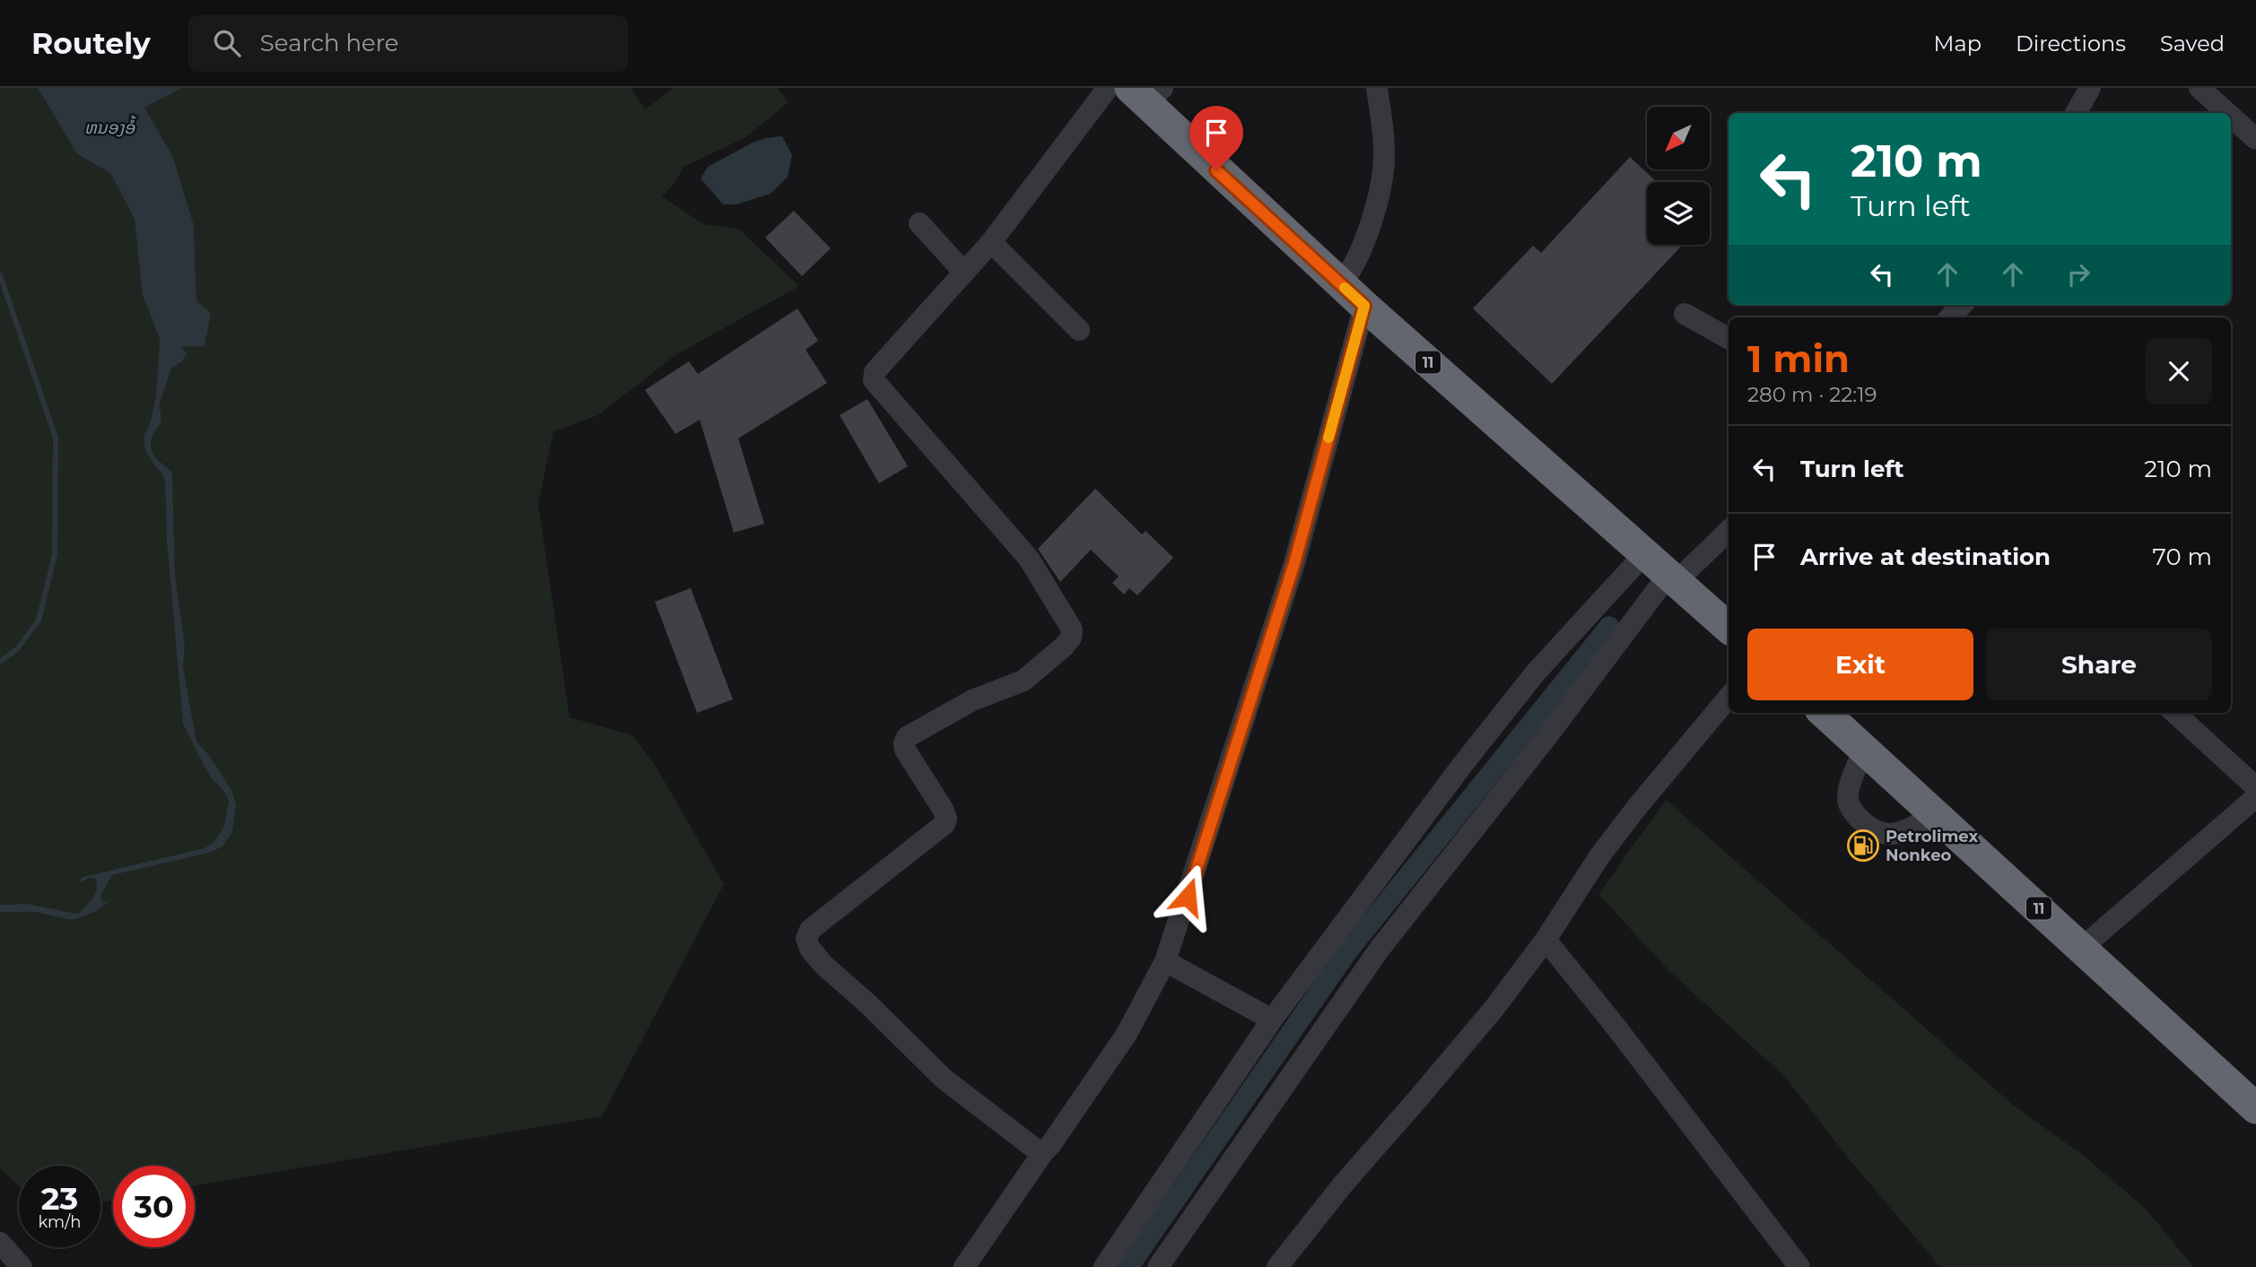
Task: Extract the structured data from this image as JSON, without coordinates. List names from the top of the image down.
{
  "streets": {
    "highway": ["11"]
  },
  "water": ["ຫນອງອໍ້"],
  "places": {
    "fuel station": ["Petrolimex Nonkeo"]
  },
  "north": "bottom left",
  "page": {
    "header": "Routely",
    "search": "Search here",
    "nav": ["Map", "Directions", "Saved"],
    "turn": ["210 m", "Turn left"],
    "heading": ["1 min", "280 m · 22:19"],
    "list": [
      {
        "name": "Turn left",
        "value": "210 m"
      },
      {
        "name": "Arrive at destination",
        "value": "70 m"
      }
    ],
    "buttons": ["Exit", "Share"],
    "speed": "23 km/h",
    "limit": "30"
  }
}
